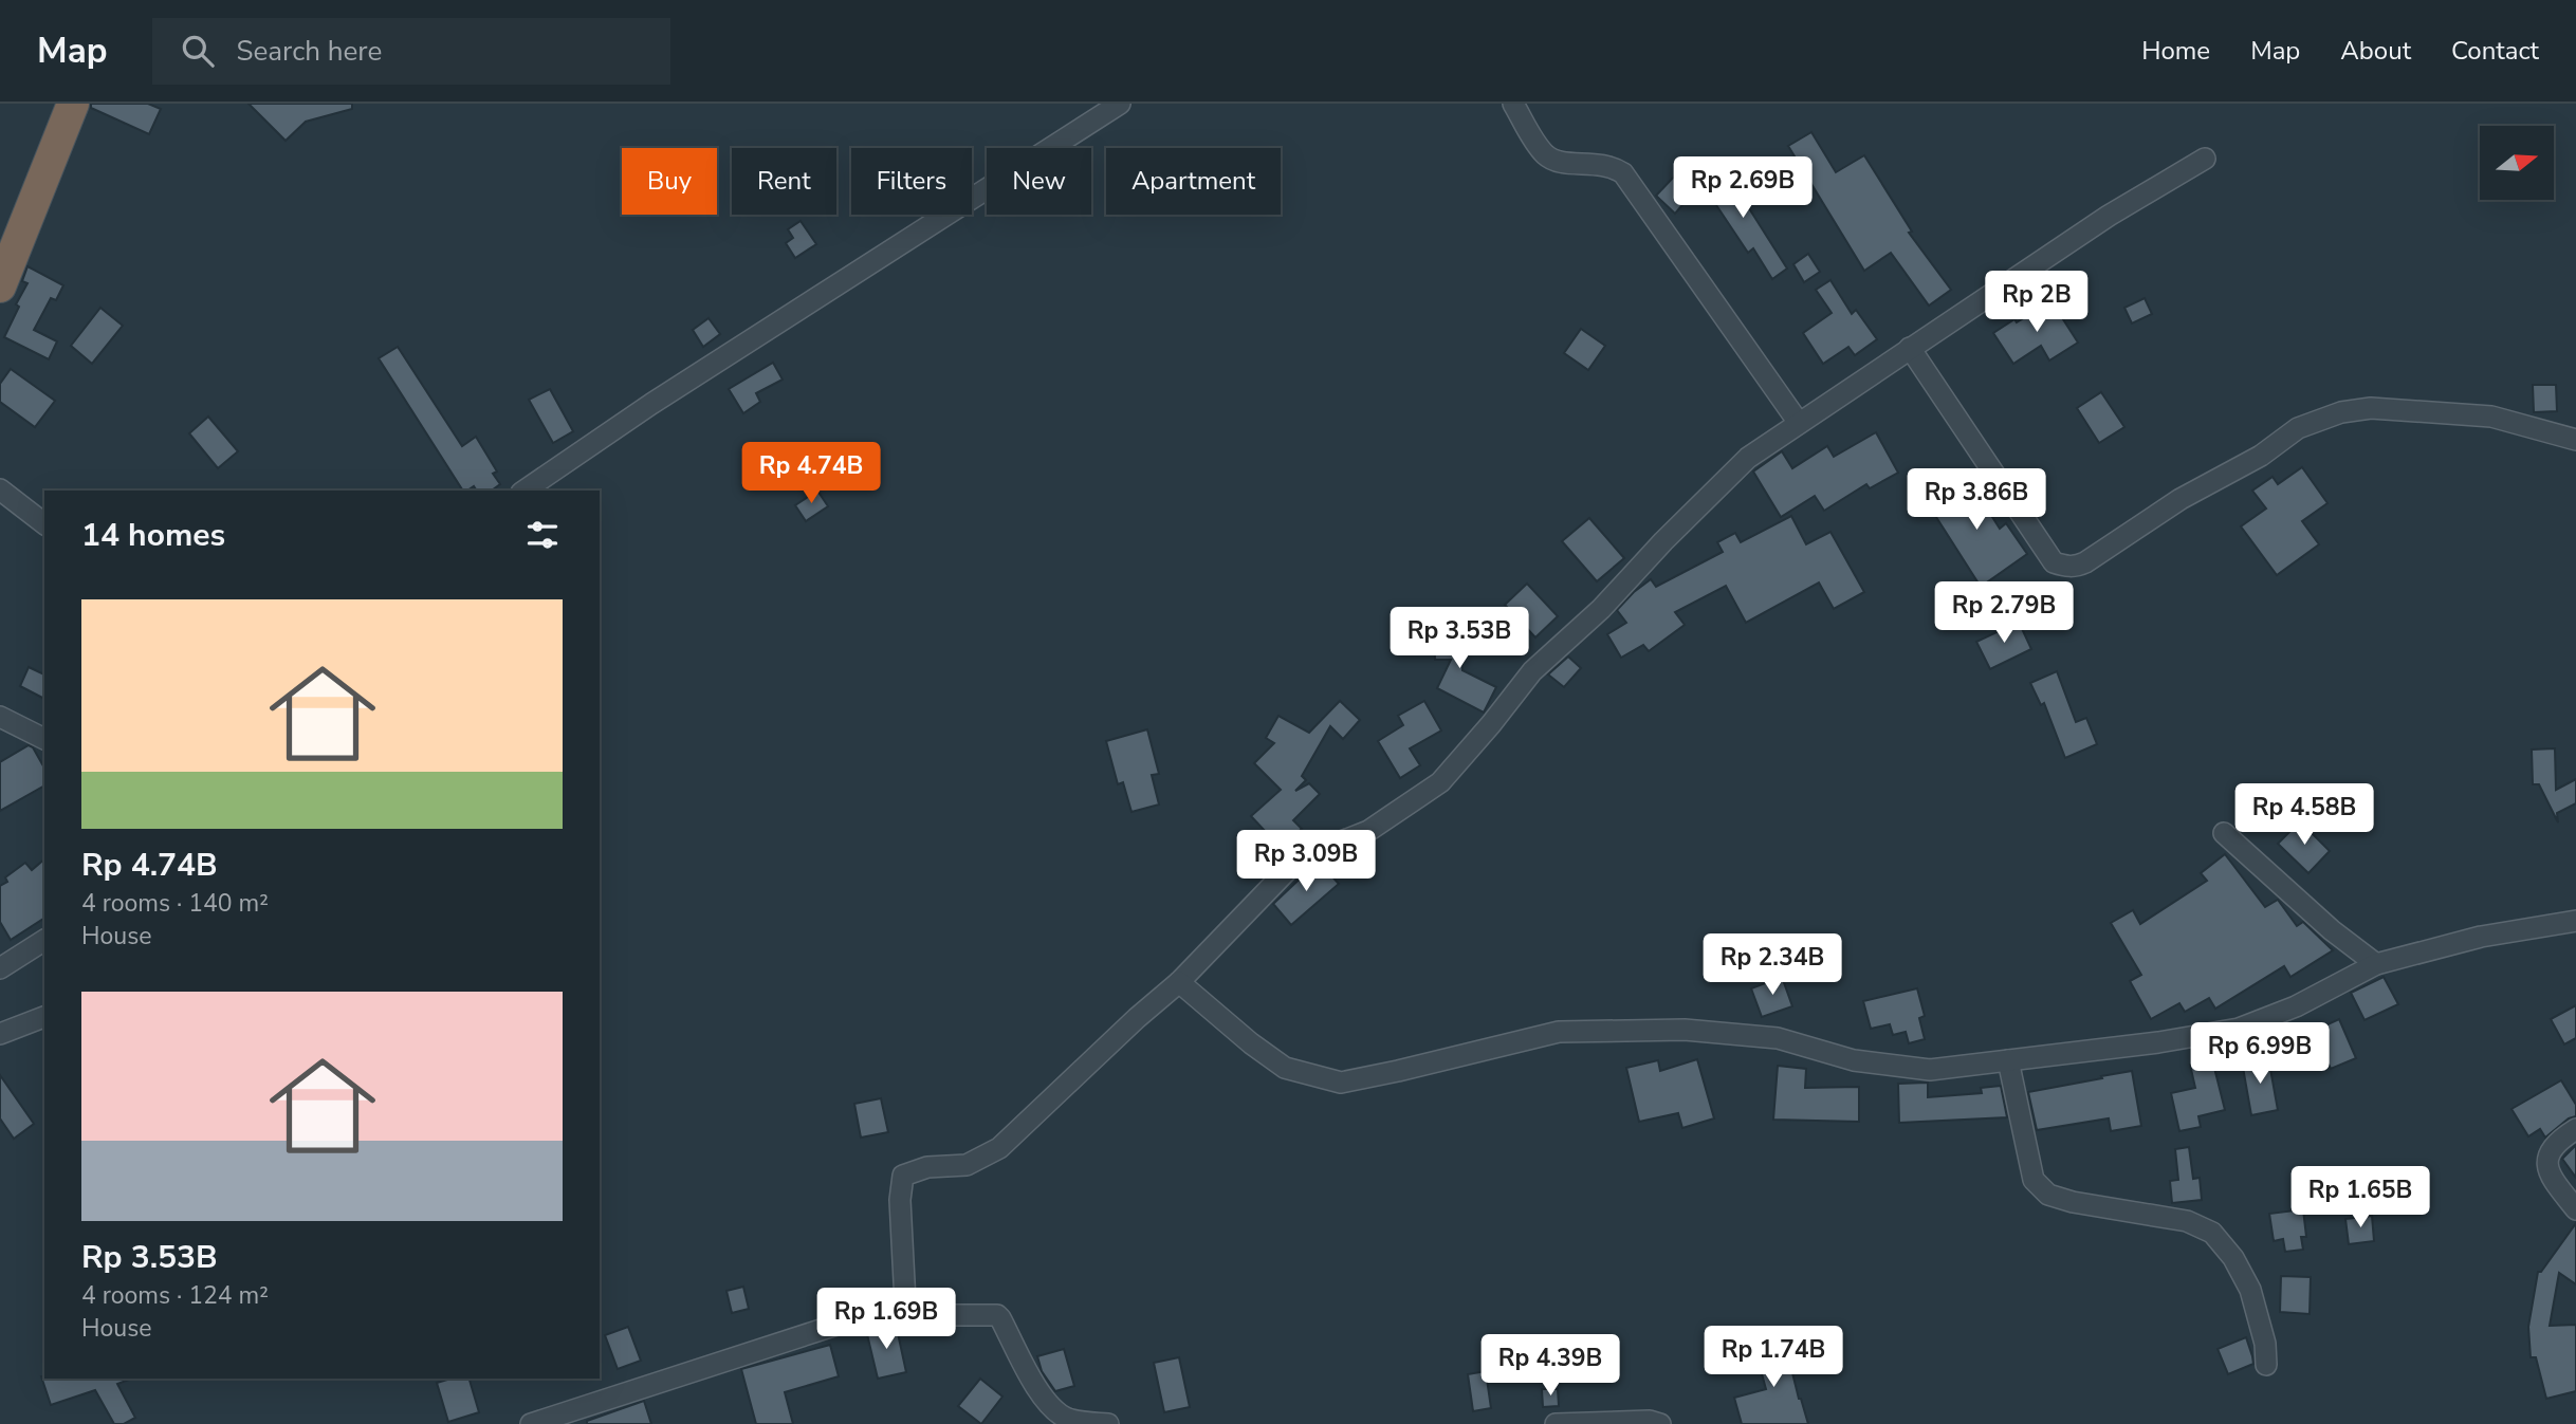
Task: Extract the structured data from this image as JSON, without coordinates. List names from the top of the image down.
{
  "north": "right",
  "page": {
    "header": "Map",
    "search": "Search here",
    "nav": [
      "Home",
      "Map",
      "About",
      "Contact"
    ],
    "chip": [
      "Buy",
      "Rent",
      "Filters",
      "New",
      "Apartment"
    ],
    "price": [
      "Rp 2.69B",
      "Rp 2B",
      "Rp 4.74B",
      "Rp 3.86B",
      "Rp 2.79B",
      "Rp 3.53B",
      "Rp 4.58B",
      "Rp 3.09B",
      "Rp 2.34B",
      "Rp 6.99B",
      "Rp 1.65B",
      "Rp 1.69B",
      "Rp 1.74B",
      "Rp 4.39B"
    ],
    "heading": "14 homes",
    "list": [
      {
        "name": "Rp 4.74B",
        "note": "4 rooms · 140 m² · House"
      },
      {
        "name": "Rp 3.53B",
        "note": "4 rooms · 124 m² · House"
      }
    ]
  }
}
